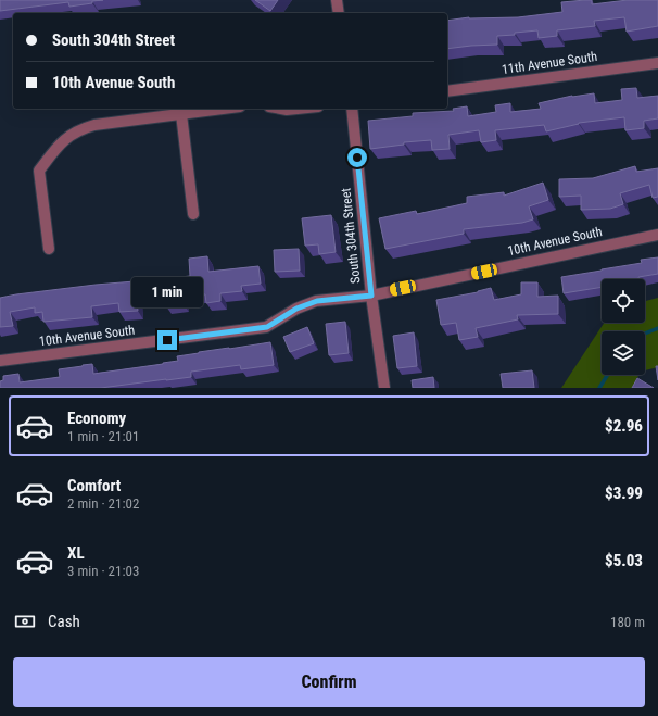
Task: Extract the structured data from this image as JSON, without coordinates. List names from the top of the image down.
{
  "streets": {
    "street": ["11th Avenue South", "South 304th Street", "10th Avenue South"]
  },
  "crossings": [
    ["South 304th Street", "10th Avenue South"]
  ],
  "page": {
    "banner": ["South 304th Street", "10th Avenue South"],
    "bubble": "1 min",
    "list": [
      {
        "name": "Economy",
        "note": "1 min · 21:01",
        "value": "$2.96"
      },
      {
        "name": "Comfort",
        "note": "2 min · 21:02",
        "value": "$3.99"
      },
      {
        "name": "XL",
        "note": "3 min · 21:03",
        "value": "$5.03"
      }
    ],
    "pay": ["Cash", "180 m"],
    "buttons": "Confirm"
  }
}
